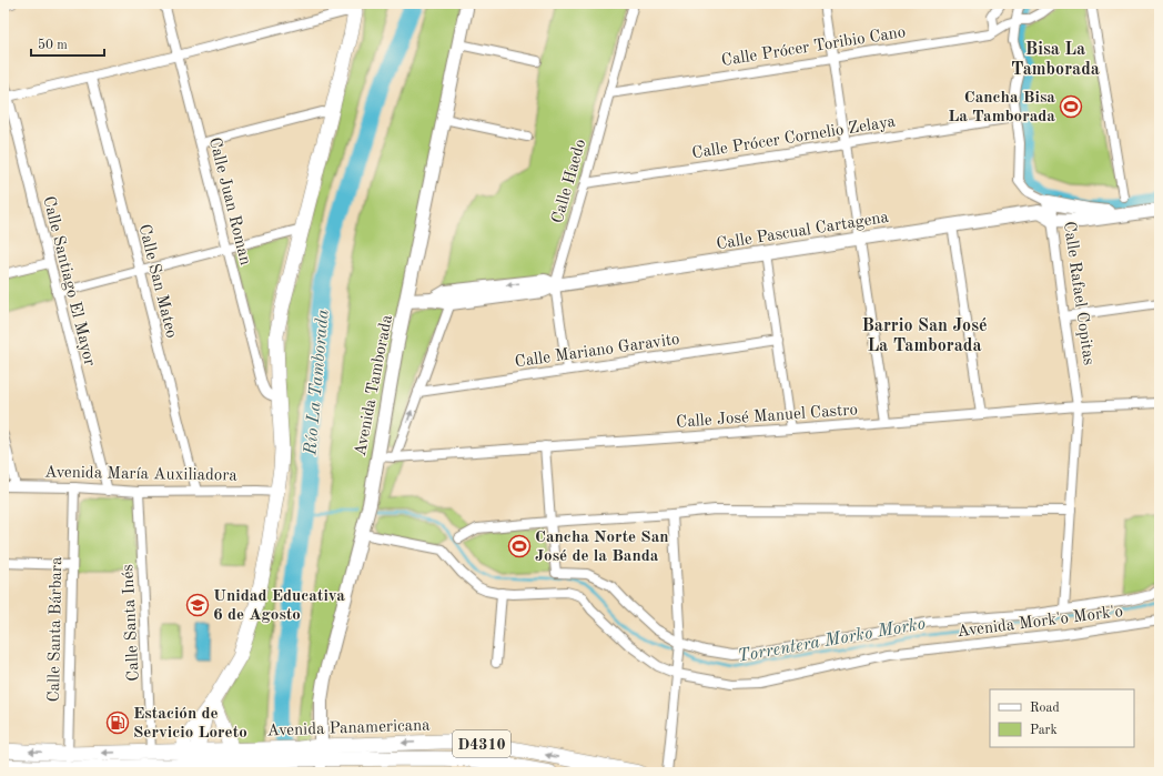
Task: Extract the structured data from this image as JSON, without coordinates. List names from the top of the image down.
{
  "streets": {
    "main road": ["Avenida Panamericana", "D4310"],
    "street": [
      "Calle Prócer Toribio Cano",
      "Calle Prócer Cornelio Zelaya",
      "Calle Haedo",
      "Calle Juan Roman",
      "Calle Pascual Cartagena",
      "Calle Santiago El Mayor",
      "Calle San Mateo",
      "Calle Rafael Copitas",
      "Calle Mariano Garavito",
      "Avenida Tamborada",
      "Calle José Manuel Castro",
      "Avenida María Auxiliadora",
      "Avenida Mork'o Mork'o",
      "Calle Santa Inés",
      "Calle Santa Bárbara"
    ]
  },
  "crossings": [
    ["Calle Prócer Toribio Cano", "Calle Haedo"],
    ["Calle Prócer Toribio Cano", "Calle Rafael Copitas"],
    ["Calle Prócer Cornelio Zelaya", "Calle Haedo"],
    ["Calle Haedo", "Calle Pascual Cartagena"],
    ["Calle Haedo", "Calle Mariano Garavito"],
    ["Calle Pascual Cartagena", "Calle Rafael Copitas"],
    ["Calle Pascual Cartagena", "Avenida Tamborada"],
    ["Calle Santiago El Mayor", "Avenida María Auxiliadora"],
    ["Calle San Mateo", "Avenida María Auxiliadora"],
    ["Calle Rafael Copitas", "Calle José Manuel Castro"],
    ["Calle Rafael Copitas", "Avenida Mork'o Mork'o"],
    ["Avenida Tamborada", "Calle José Manuel Castro"],
    ["Avenida Tamborada", "Avenida Mork'o Mork'o"],
    ["Avenida Tamborada", "Avenida Panamericana"],
    ["Avenida María Auxiliadora", "Calle Santa Inés"],
    ["Avenida María Auxiliadora", "Calle Santa Bárbara"],
    ["Calle Santa Inés", "Avenida Panamericana"],
    ["Calle Santa Bárbara", "Avenida Panamericana"]
  ],
  "districts": ["Bisa La Tamborada", "Barrio San José La Tamborada"],
  "water": ["Río La Tamborada", "Torrentera Morko Morko"],
  "places": {
    "sports": ["Cancha Bisa La Tamborada", "Cancha Norte San José de la Banda"],
    "school or university": ["Unidad Educativa 6 de Agosto"],
    "fuel station": ["Estación de Servicio Loreto"]
  },
  "legend": ["Road", "Park"],
  "scale_bar": "50 m"
}
